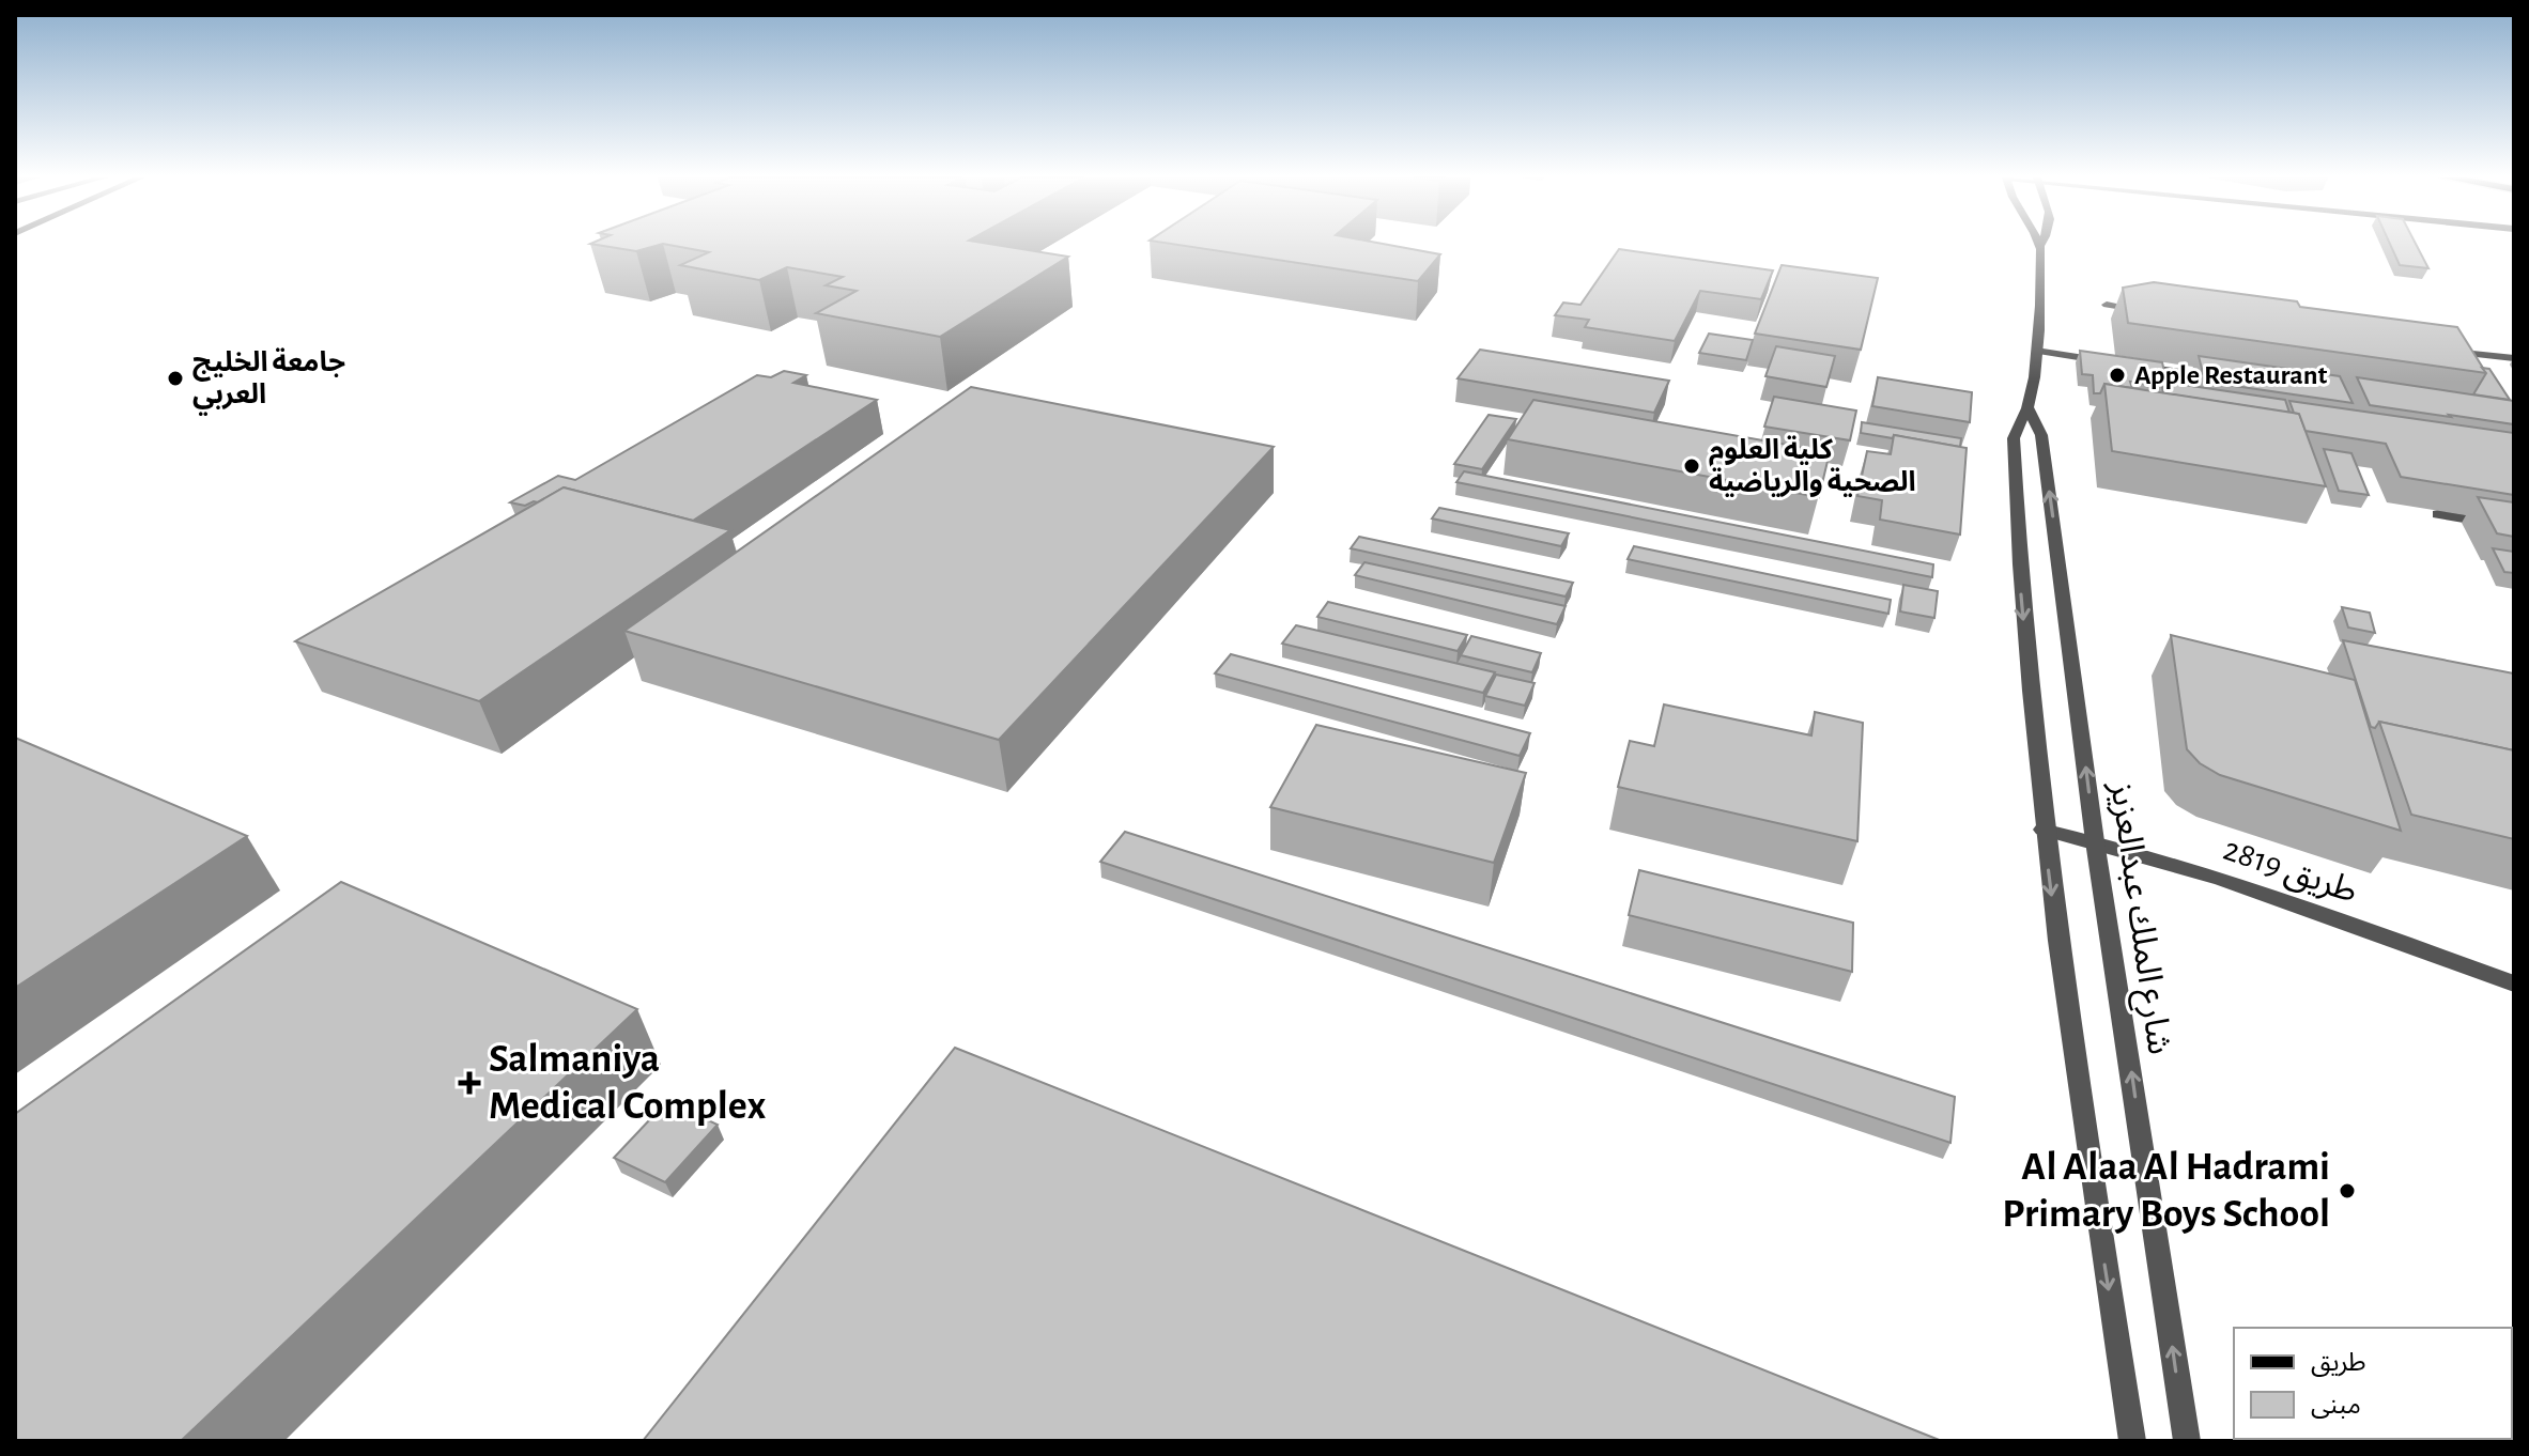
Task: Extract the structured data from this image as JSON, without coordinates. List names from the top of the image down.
{
  "streets": {
    "street": ["طريق 2819", "شارع الملك عبدالعزيز"]
  },
  "crossings": [
    ["طريق 2819", "شارع الملك عبدالعزيز"]
  ],
  "places": {
    "other": [
      "Apple Restaurant",
      "جامعة الخليج العربي",
      "كلية العلوم الصحية والرياضية",
      "Al Alaa Al Hadrami Primary Boys School"
    ],
    "health": ["Salmaniya Medical Complex"]
  },
  "legend": ["طريق", "مبنى"]
}
